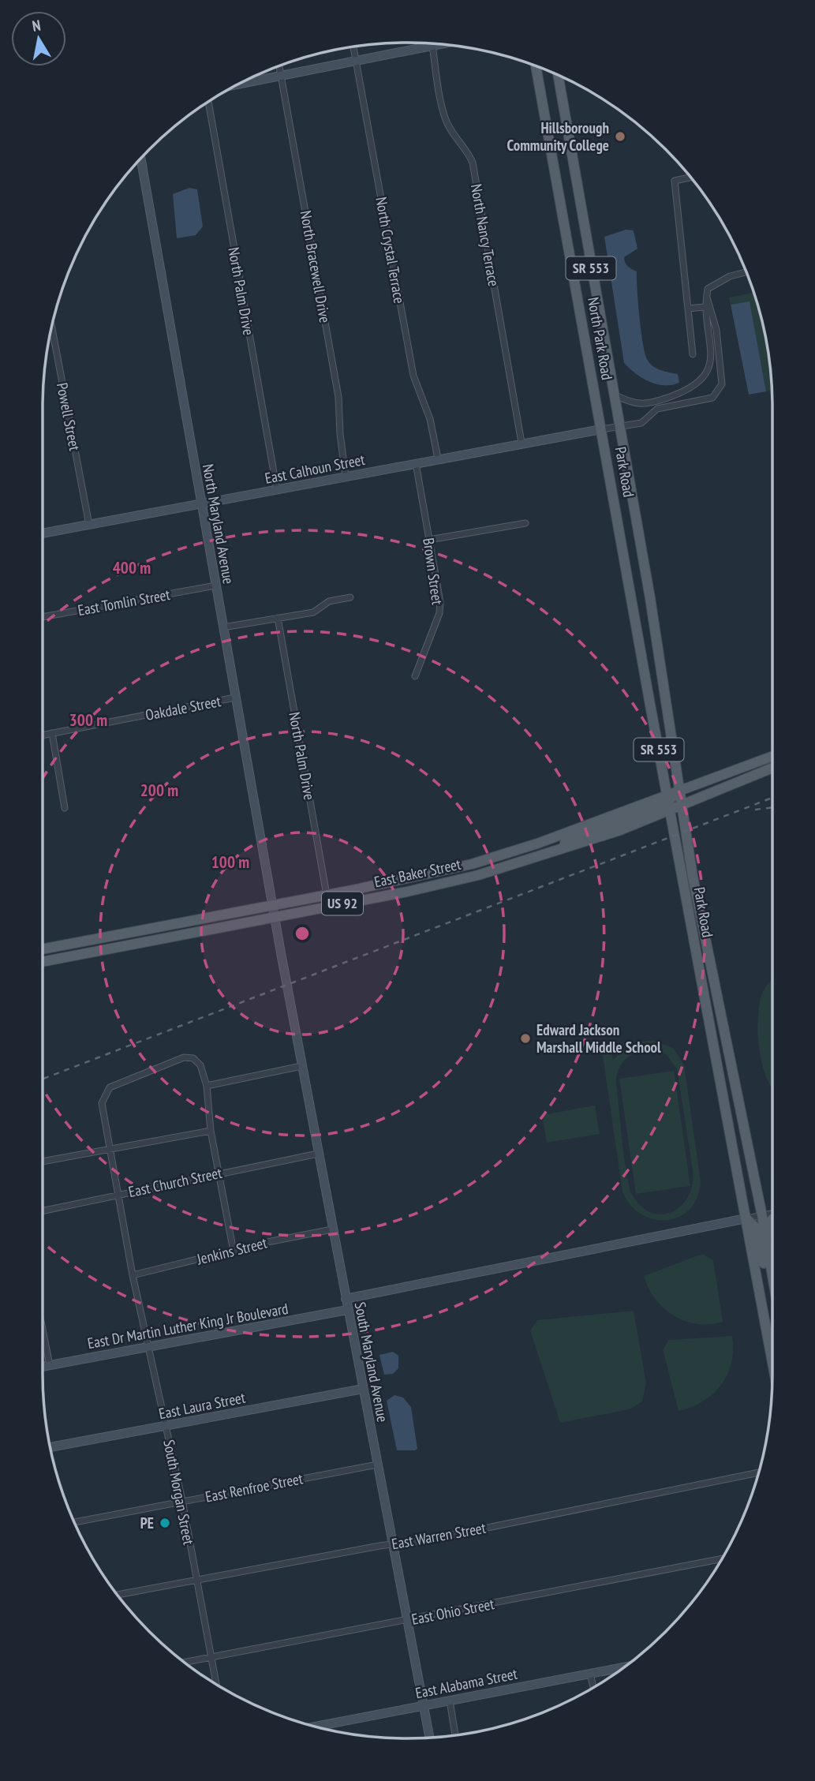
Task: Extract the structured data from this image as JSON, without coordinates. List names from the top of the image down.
{
  "streets": {
    "main road": [
      "SR 553",
      "North Park Road",
      "Park Road",
      "East Baker Street",
      "US 92"
    ],
    "street": [
      "North Nancy Terrace",
      "North Crystal Terrace",
      "North Bracewell Drive",
      "North Palm Drive",
      "Powell Street",
      "East Calhoun Street",
      "North Maryland Avenue",
      "Brown Street",
      "East Tomlin Street",
      "Oakdale Street",
      "East Church Street",
      "Jenkins Street",
      "East Dr Martin Luther King Jr Boulevard",
      "South Maryland Avenue",
      "East Laura Street",
      "East Renfroe Street",
      "South Morgan Street",
      "East Warren Street",
      "East Ohio Street",
      "East Alabama Street"
    ]
  },
  "crossings": [
    ["North Nancy Terrace", "East Calhoun Street"],
    ["North Crystal Terrace", "East Calhoun Street"],
    ["North Bracewell Drive", "East Calhoun Street"],
    ["North Palm Drive", "East Calhoun Street"],
    ["North Palm Drive", "East Baker Street"],
    ["North Park Road", "East Calhoun Street"],
    ["North Park Road", "Park Road"],
    ["Powell Street", "East Calhoun Street"],
    ["East Calhoun Street", "Park Road"],
    ["East Calhoun Street", "North Maryland Avenue"],
    ["East Calhoun Street", "Brown Street"],
    ["Park Road", "East Baker Street"],
    ["Park Road", "US 92"],
    ["North Maryland Avenue", "East Tomlin Street"],
    ["North Maryland Avenue", "Oakdale Street"],
    ["North Maryland Avenue", "East Baker Street"],
    ["North Maryland Avenue", "South Maryland Avenue"],
    ["East Baker Street", "US 92"],
    ["East Baker Street", "South Maryland Avenue"],
    ["East Church Street", "South Maryland Avenue"],
    ["East Church Street", "South Morgan Street"],
    ["Jenkins Street", "South Maryland Avenue"],
    ["Jenkins Street", "South Morgan Street"],
    ["East Dr Martin Luther King Jr Boulevard", "South Maryland Avenue"],
    ["East Dr Martin Luther King Jr Boulevard", "South Morgan Street"],
    ["South Maryland Avenue", "East Laura Street"],
    ["South Maryland Avenue", "East Renfroe Street"],
    ["South Maryland Avenue", "East Warren Street"],
    ["South Maryland Avenue", "East Ohio Street"],
    ["South Maryland Avenue", "East Alabama Street"],
    ["East Laura Street", "South Morgan Street"],
    ["East Renfroe Street", "South Morgan Street"],
    ["South Morgan Street", "East Warren Street"],
    ["South Morgan Street", "East Ohio Street"]
  ],
  "places": ["Hillsborough Community College", "Edward Jackson Marshall Middle School", "PE"],
  "north": "top",
  "rings": [
    "400 m",
    "300 m",
    "200 m",
    "100 m"
  ]
}
